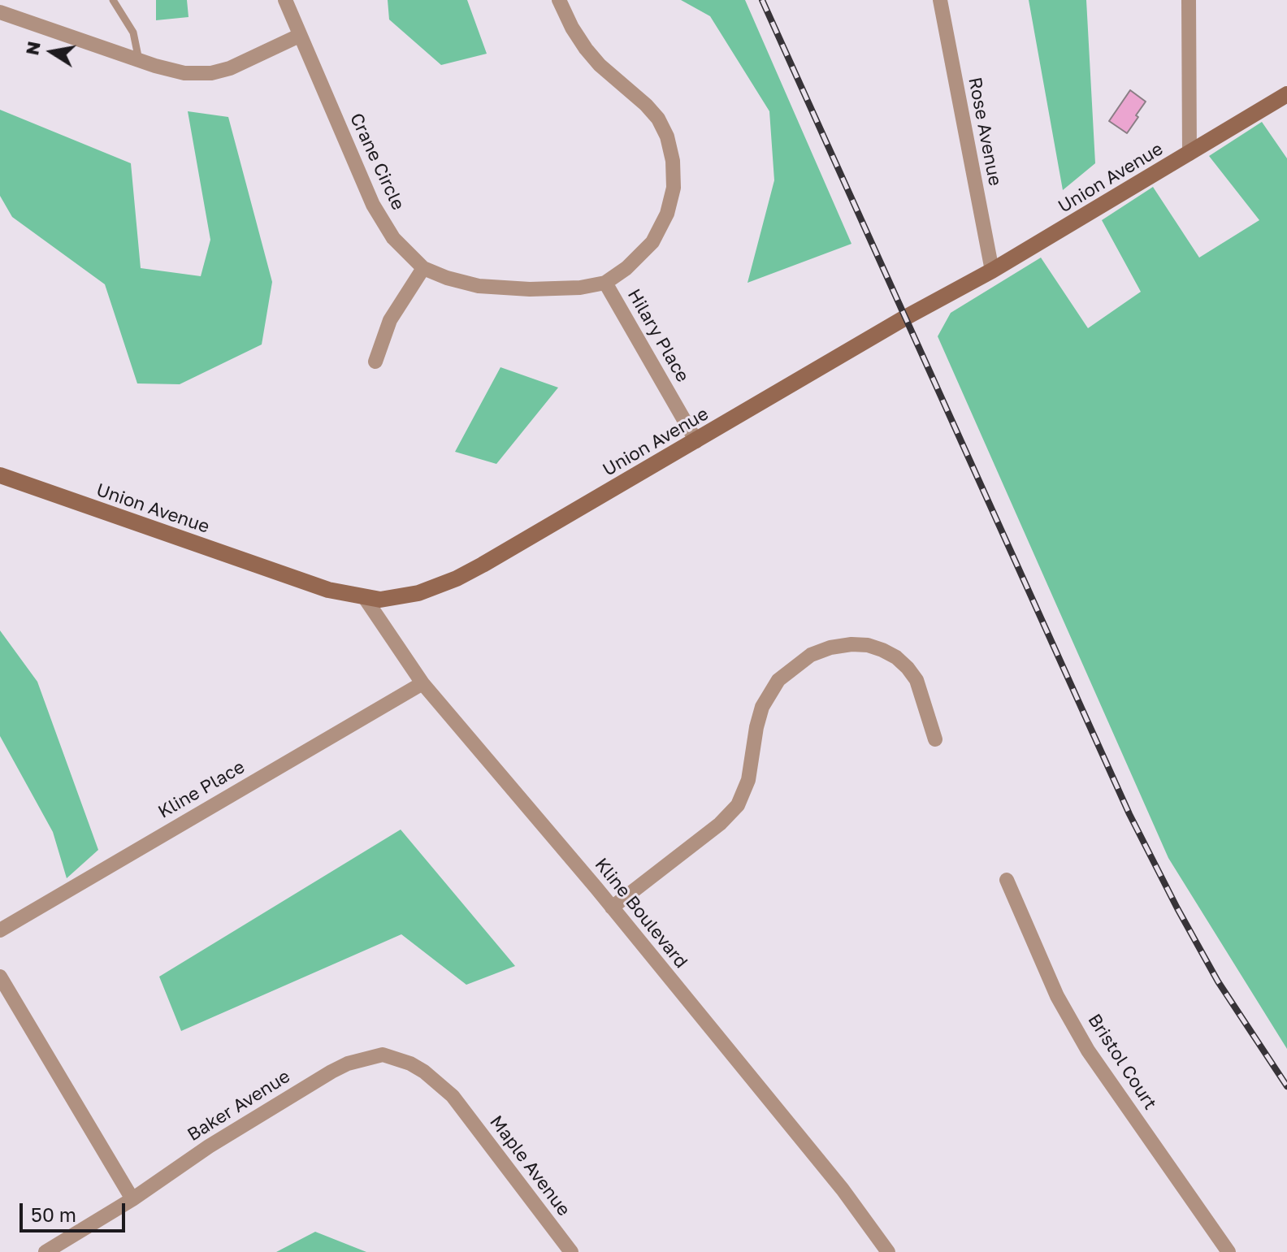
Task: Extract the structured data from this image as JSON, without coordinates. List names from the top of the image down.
{
  "streets": {
    "main road": ["Union Avenue"],
    "street": [
      "Rose Avenue",
      "Crane Circle",
      "Hilary Place",
      "Kline Place",
      "Kline Boulevard",
      "Bristol Court",
      "Baker Avenue",
      "Maple Avenue"
    ]
  },
  "crossings": [
    ["Rose Avenue", "Union Avenue"],
    ["Crane Circle", "Hilary Place"],
    ["Union Avenue", "Hilary Place"],
    ["Union Avenue", "Kline Boulevard"],
    ["Kline Place", "Kline Boulevard"],
    ["Baker Avenue", "Maple Avenue"]
  ],
  "scale_bar": "50 m",
  "north": "left"
}
